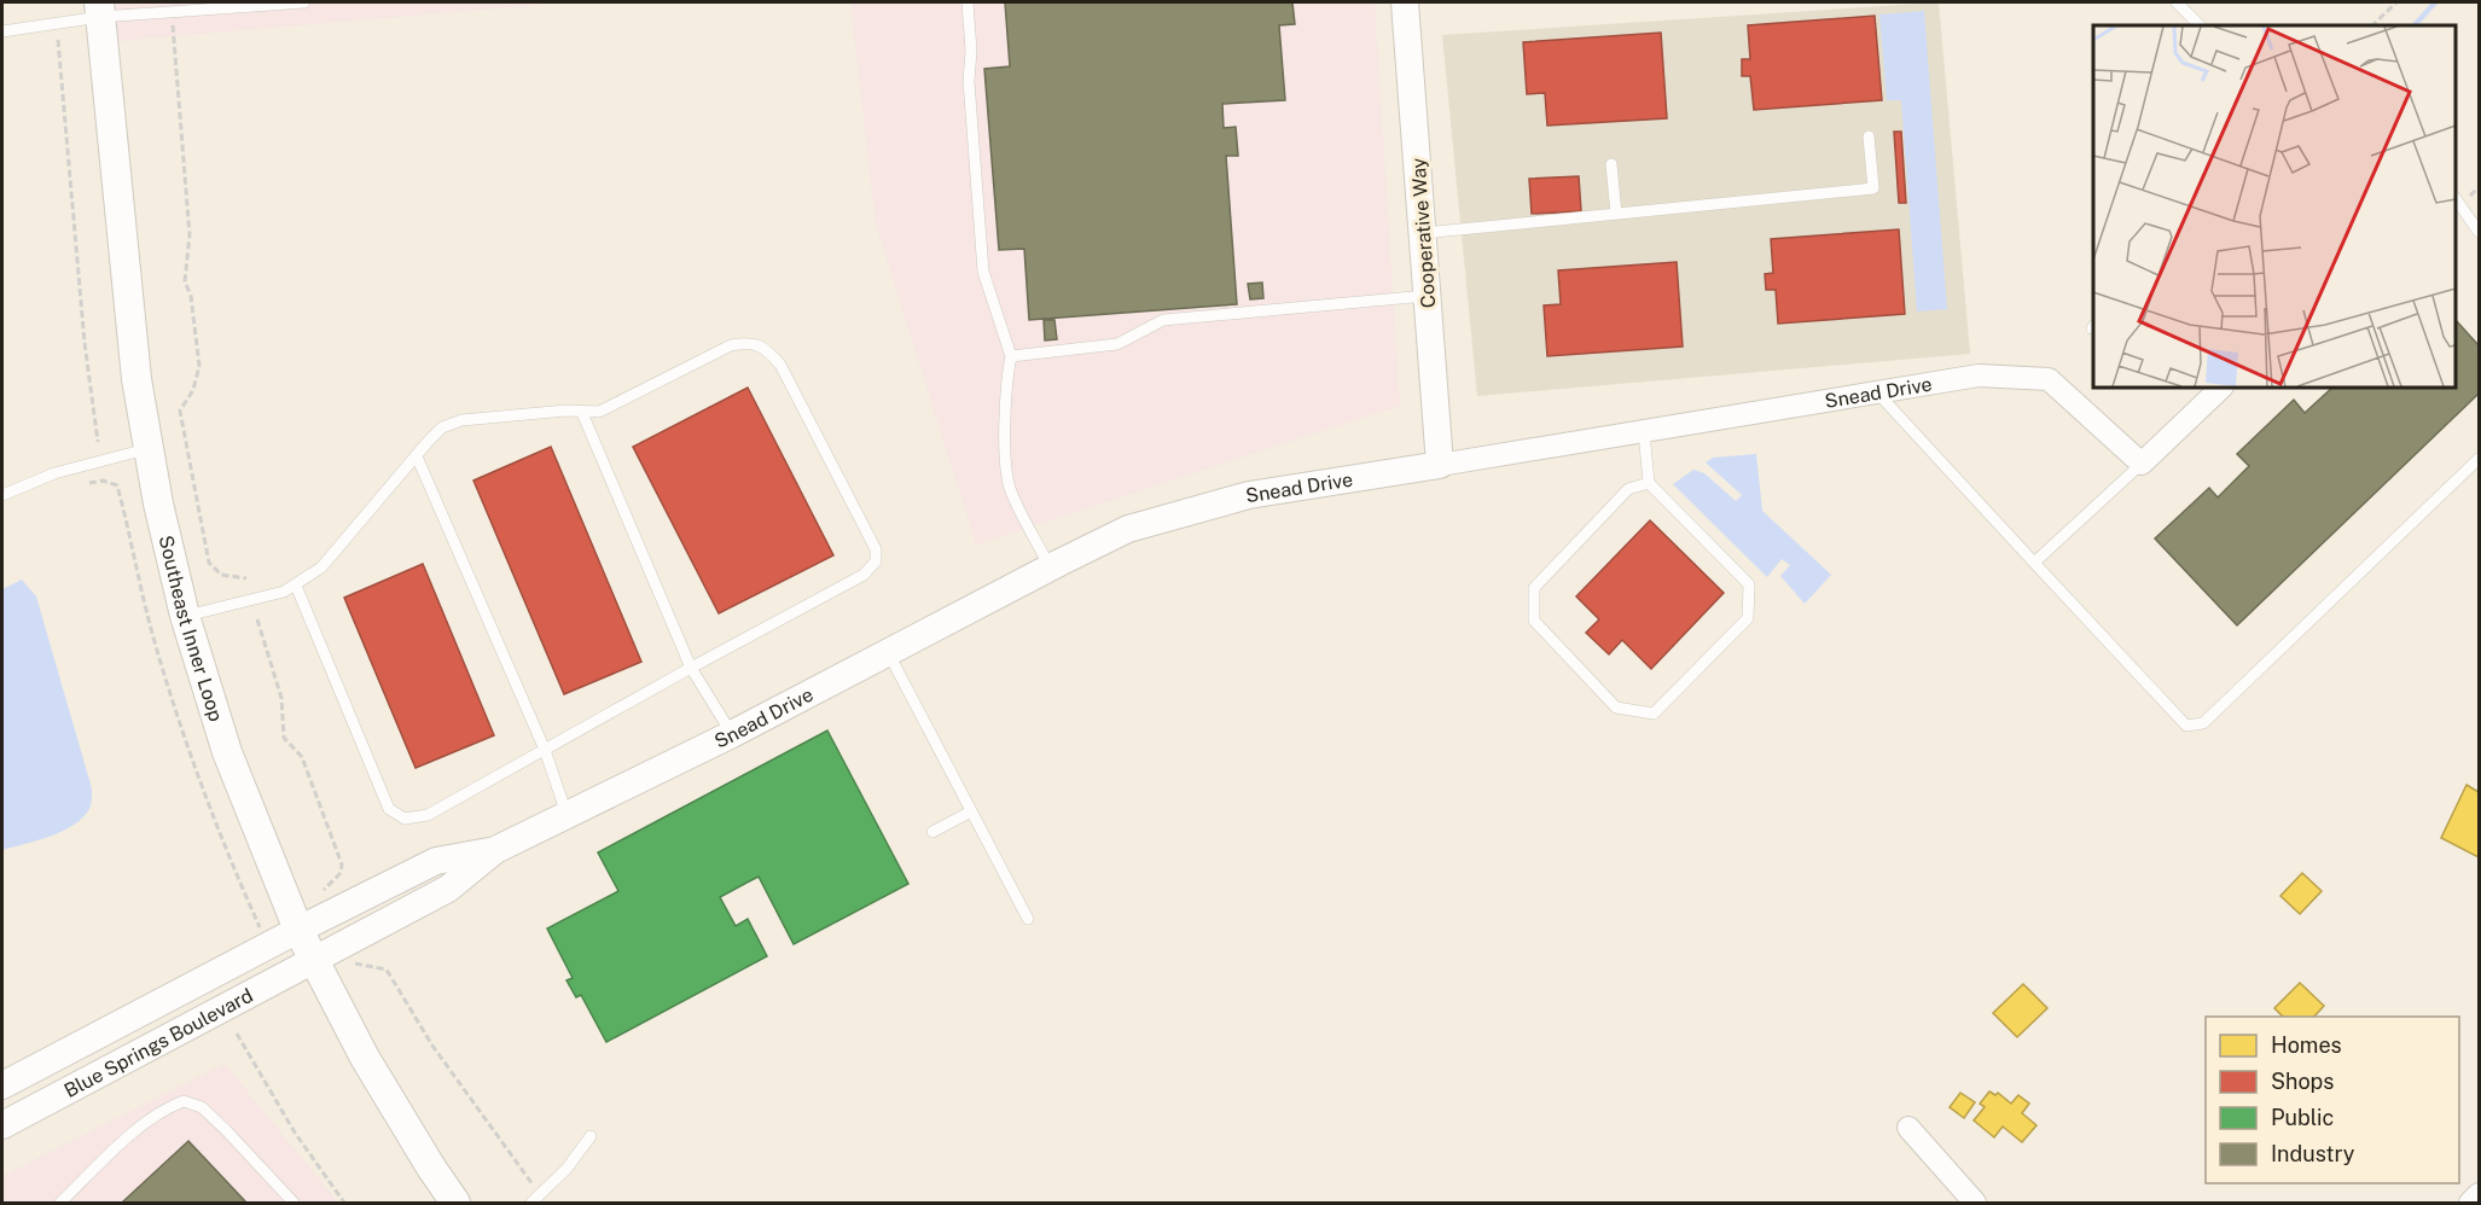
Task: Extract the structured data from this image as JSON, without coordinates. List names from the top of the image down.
{
  "streets": {
    "main road": ["Southeast Inner Loop"],
    "street": ["Cooperative Way", "Snead Drive", "Blue Springs Boulevard"]
  },
  "crossings": [
    ["Cooperative Way", "Snead Drive"],
    ["Snead Drive", "Southeast Inner Loop"],
    ["Snead Drive", "Blue Springs Boulevard"],
    ["Southeast Inner Loop", "Blue Springs Boulevard"]
  ],
  "legend": [
    "Homes",
    "Shops",
    "Public",
    "Industry"
  ]
}
